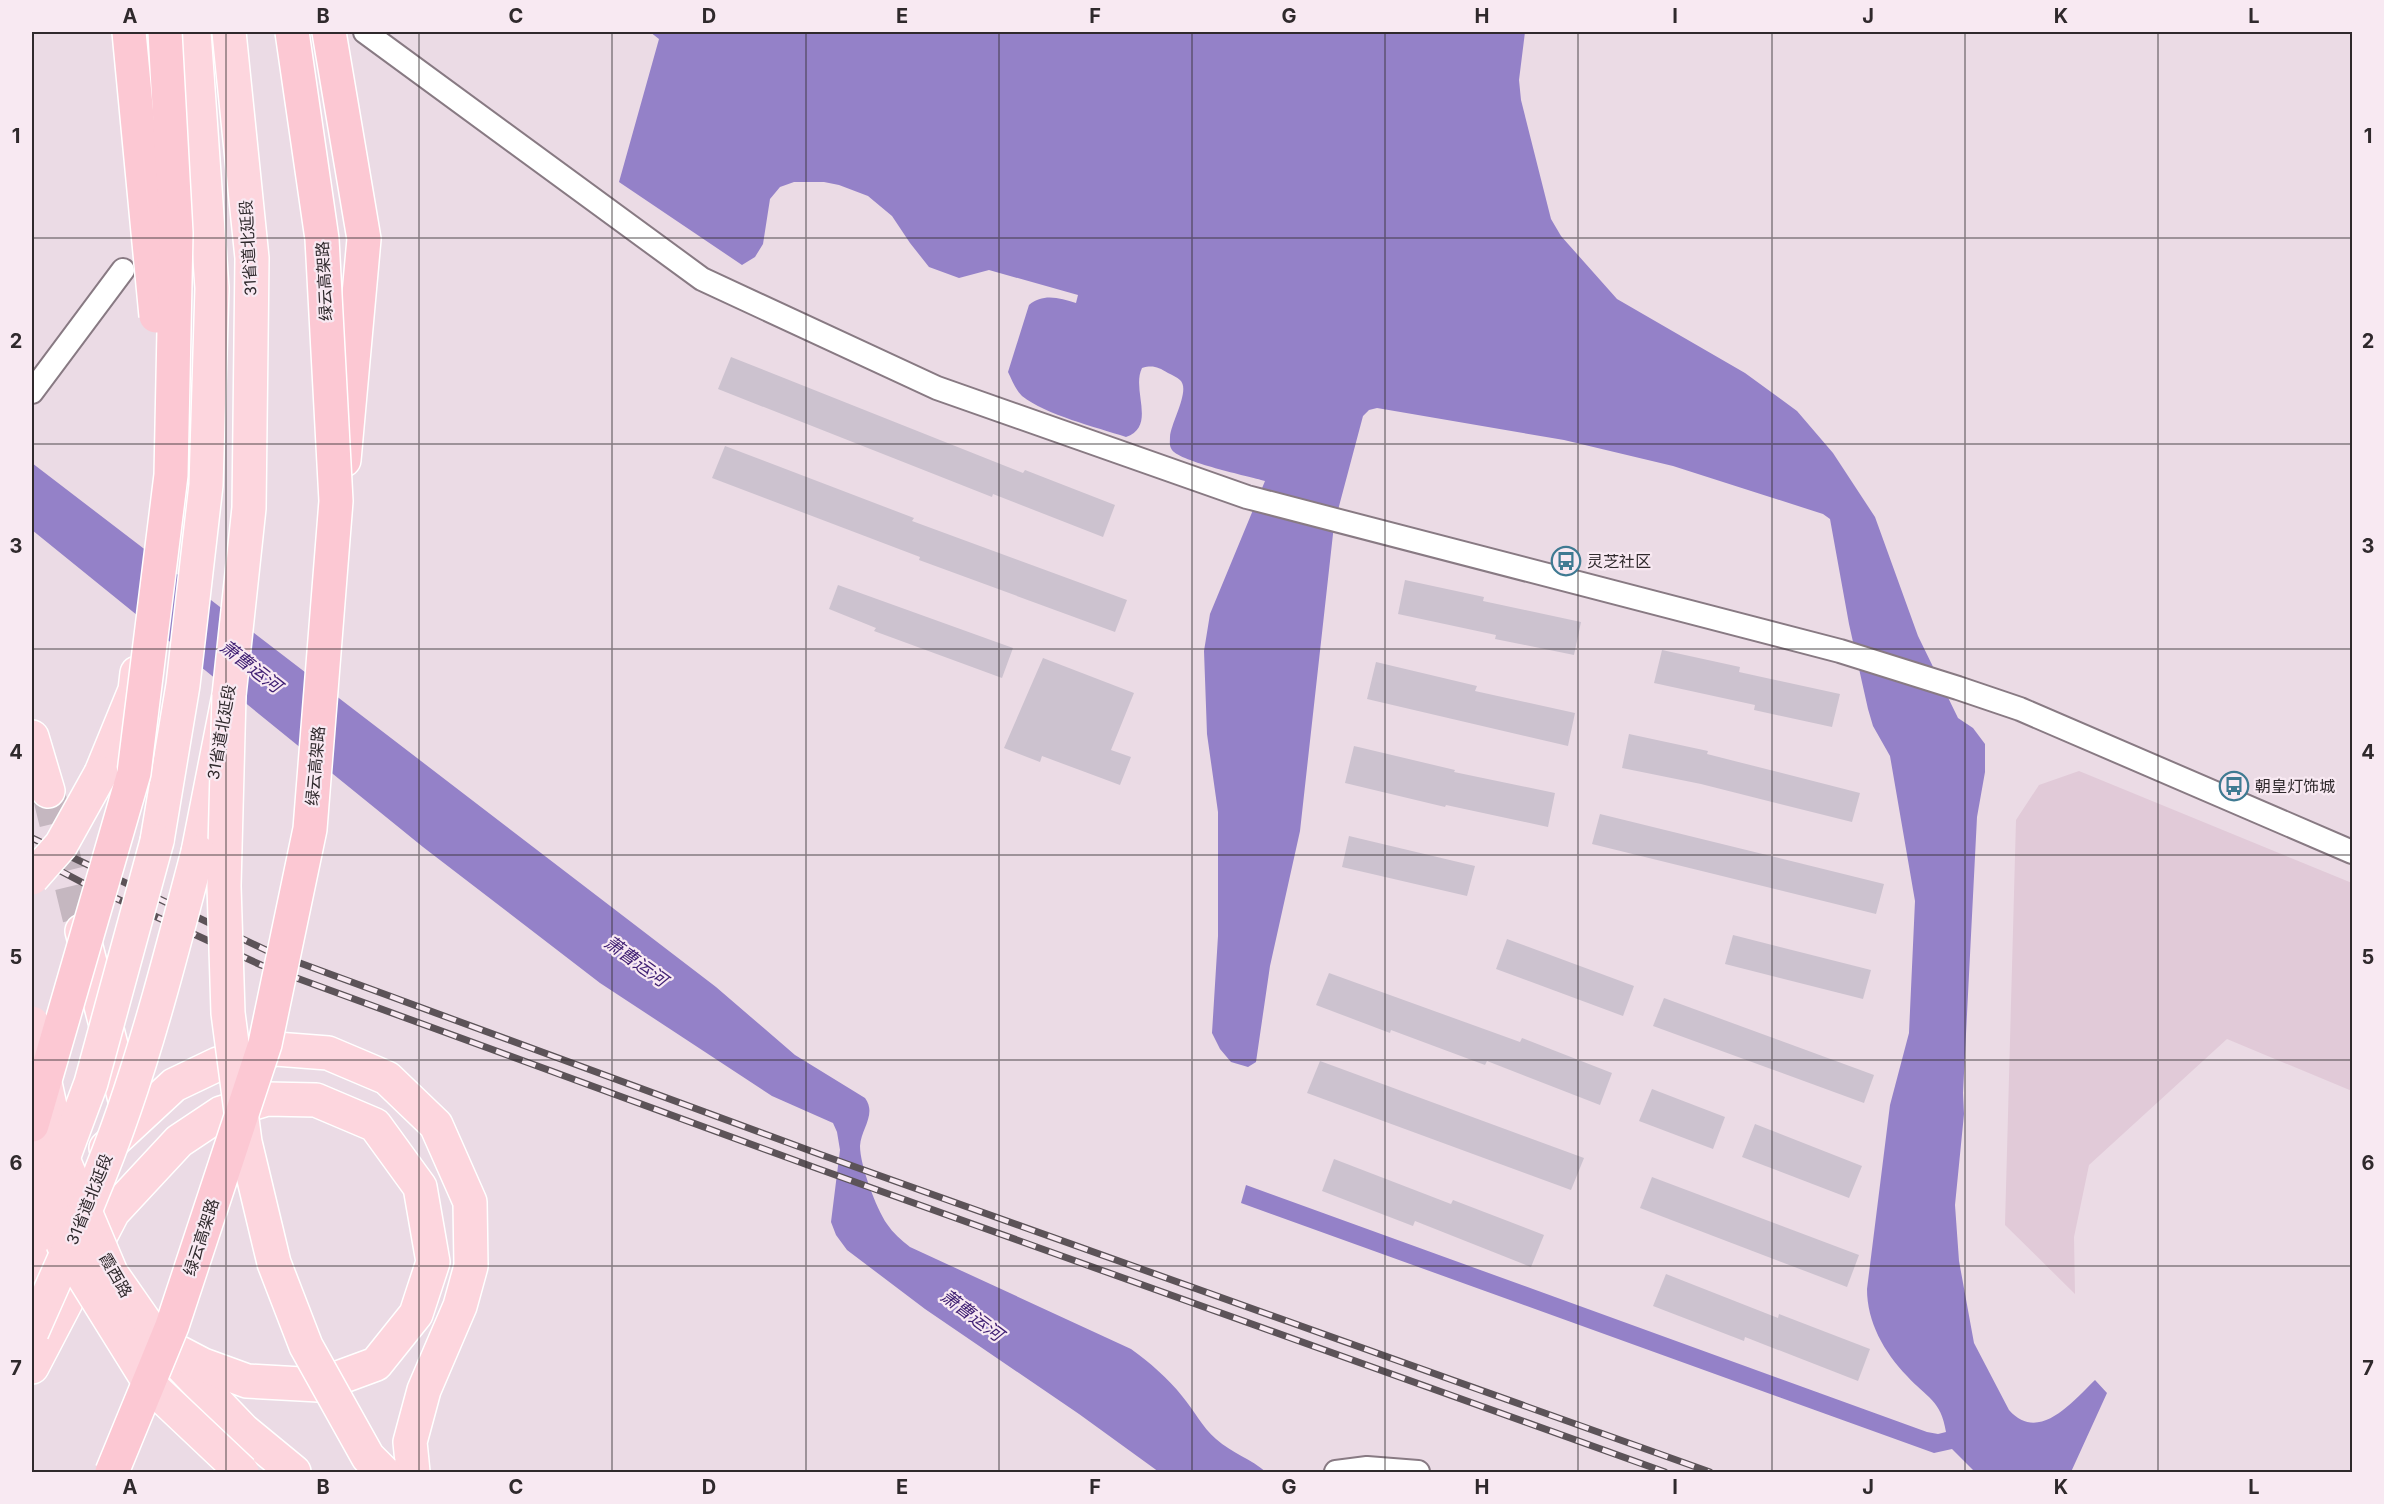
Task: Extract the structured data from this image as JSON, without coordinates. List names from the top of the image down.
{
  "streets": {
    "highway": ["绿云高架路"],
    "main road": ["31省道北延段", "霞西路"]
  },
  "water": ["萧曹运河"],
  "places": {
    "bus stop": ["灵芝社区", "朝皇灯饰城"]
  },
  "grid": {
    "columns": [
      "A",
      "B",
      "C",
      "D",
      "E",
      "F",
      "G",
      "H",
      "I",
      "J",
      "K",
      "L"
    ],
    "rows": [
      "1",
      "2",
      "3",
      "4",
      "5",
      "6",
      "7"
    ]
  }
}
